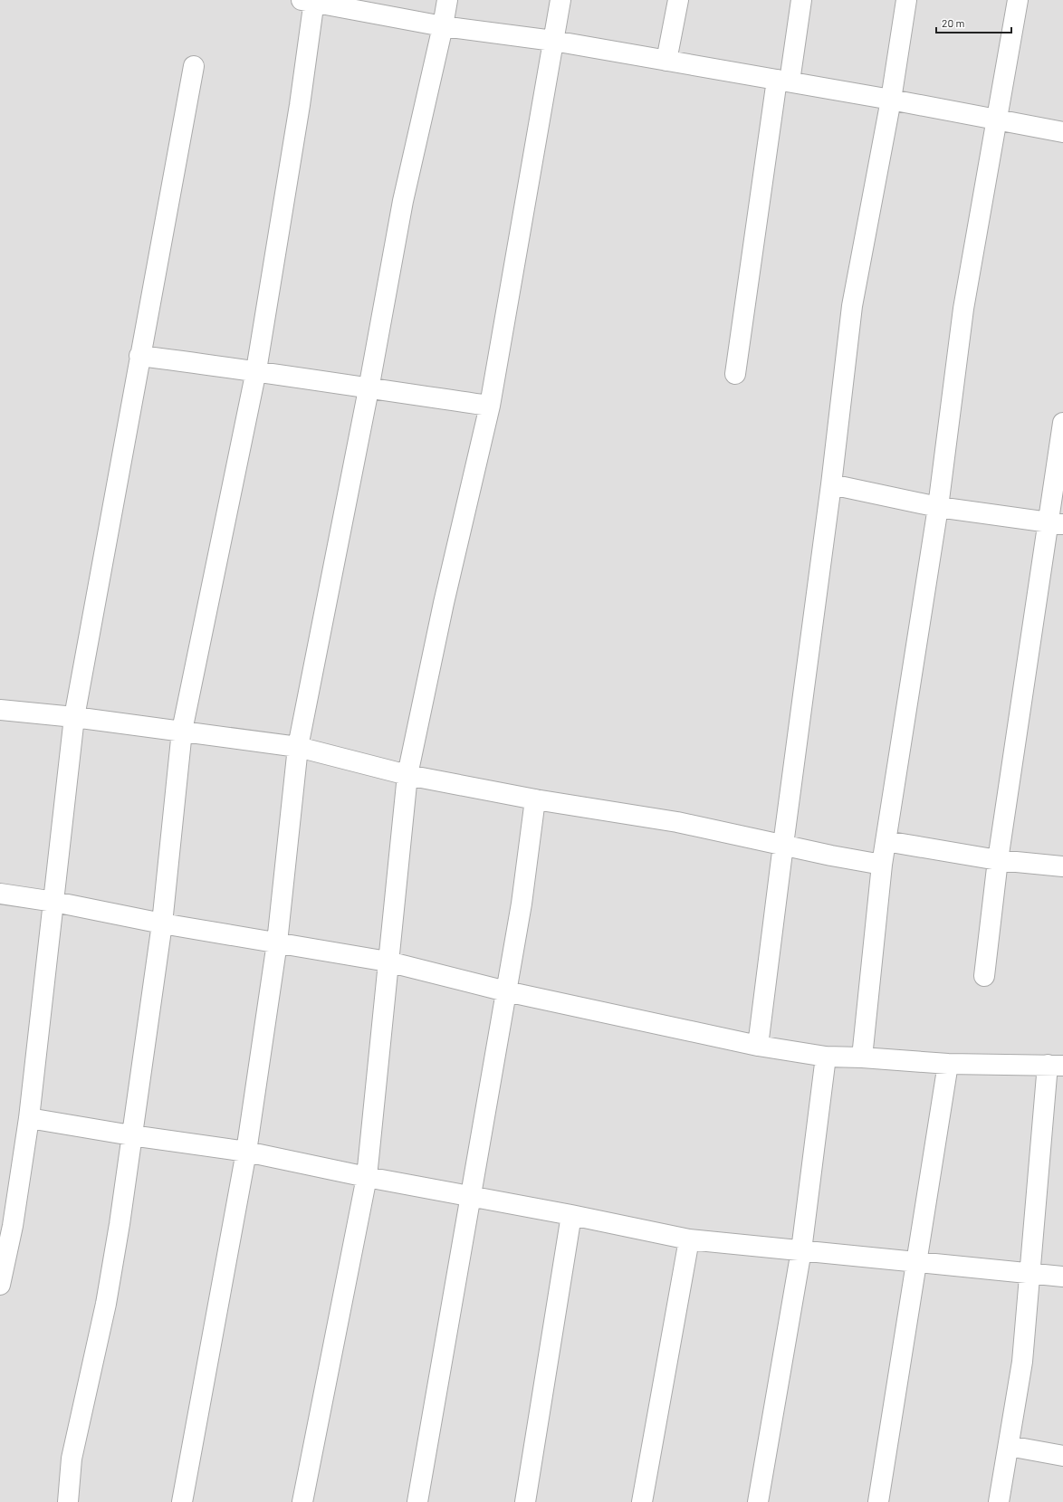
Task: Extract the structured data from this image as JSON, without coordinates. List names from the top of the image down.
{
  "scale_bar": "20 m"
}
